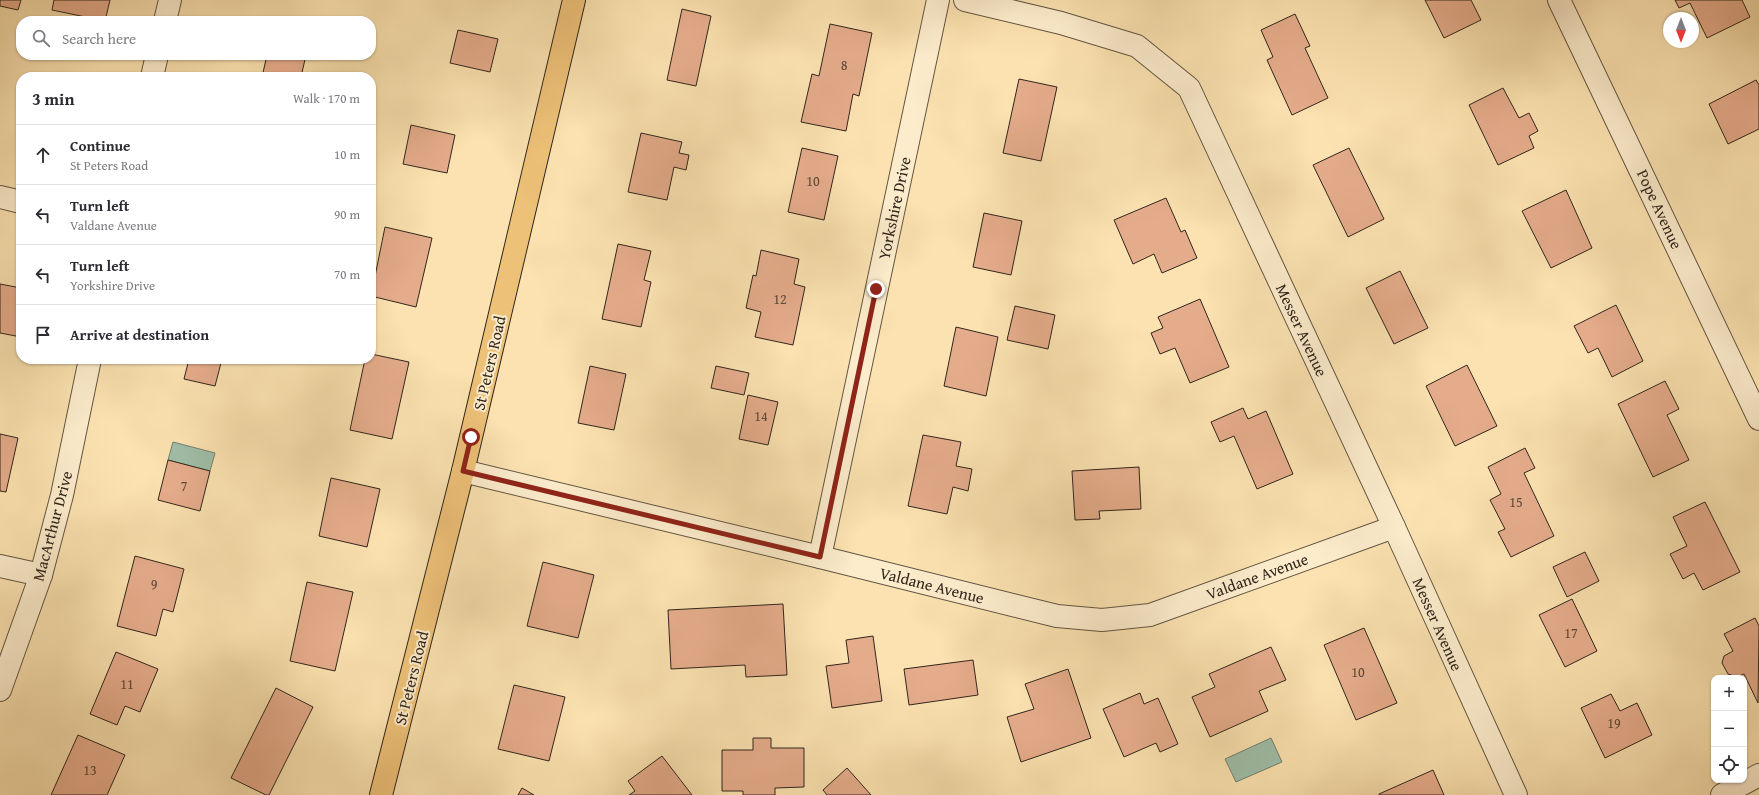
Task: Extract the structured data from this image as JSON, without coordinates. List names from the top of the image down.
{
  "streets": {
    "main road": ["St Peters Road"],
    "street": [
      "Yorkshire Drive",
      "Pope Avenue",
      "Messer Avenue",
      "MacArthur Drive",
      "Valdane Avenue"
    ]
  },
  "crossings": [
    ["Yorkshire Drive", "Valdane Avenue"],
    ["Messer Avenue", "Valdane Avenue"],
    ["St Peters Road", "Valdane Avenue"]
  ],
  "house_numbers": [
    "8",
    "10",
    "12",
    "14",
    "7",
    "15",
    "9",
    "17",
    "10",
    "11",
    "19",
    "13"
  ],
  "north": "bottom",
  "page": {
    "search": "Search here",
    "heading": ["3 min", "Walk · 170 m"],
    "list": [
      ["Continue", "St Peters Road", "10 m"],
      ["Turn left", "Valdane Avenue", "90 m"],
      ["Turn left", "Yorkshire Drive", "70 m"],
      "Arrive at destination"
    ],
    "map_buttons": ["+", "−"]
  }
}
